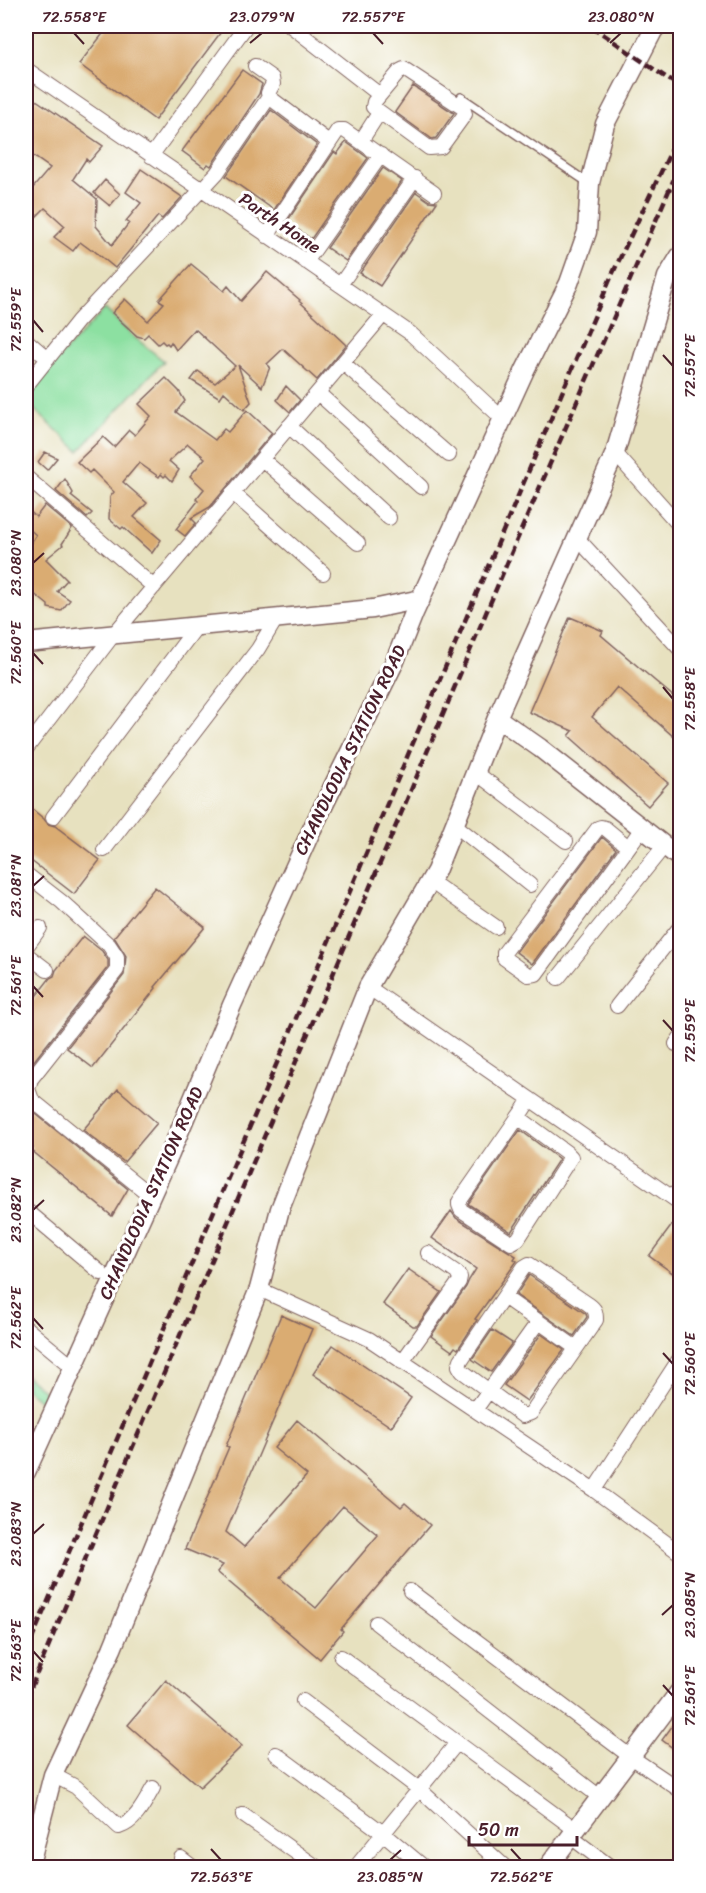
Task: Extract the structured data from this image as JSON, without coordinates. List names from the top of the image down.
{
  "streets": {
    "street": ["Parth Home", "CHANDLODIA STATION ROAD"]
  },
  "crossings": [
    ["Parth Home", "CHANDLODIA STATION ROAD"]
  ],
  "scale_bar": "50 m",
  "coordinates": [
    "72.558°E",
    "23.079°N",
    "72.557°E",
    "23.080°N",
    "72.559°E",
    "72.560°E",
    "23.081°N",
    "72.561°E",
    "23.082°N",
    "72.562°E",
    "23.083°N",
    "23.085°N",
    "72.563°E"
  ]
}
